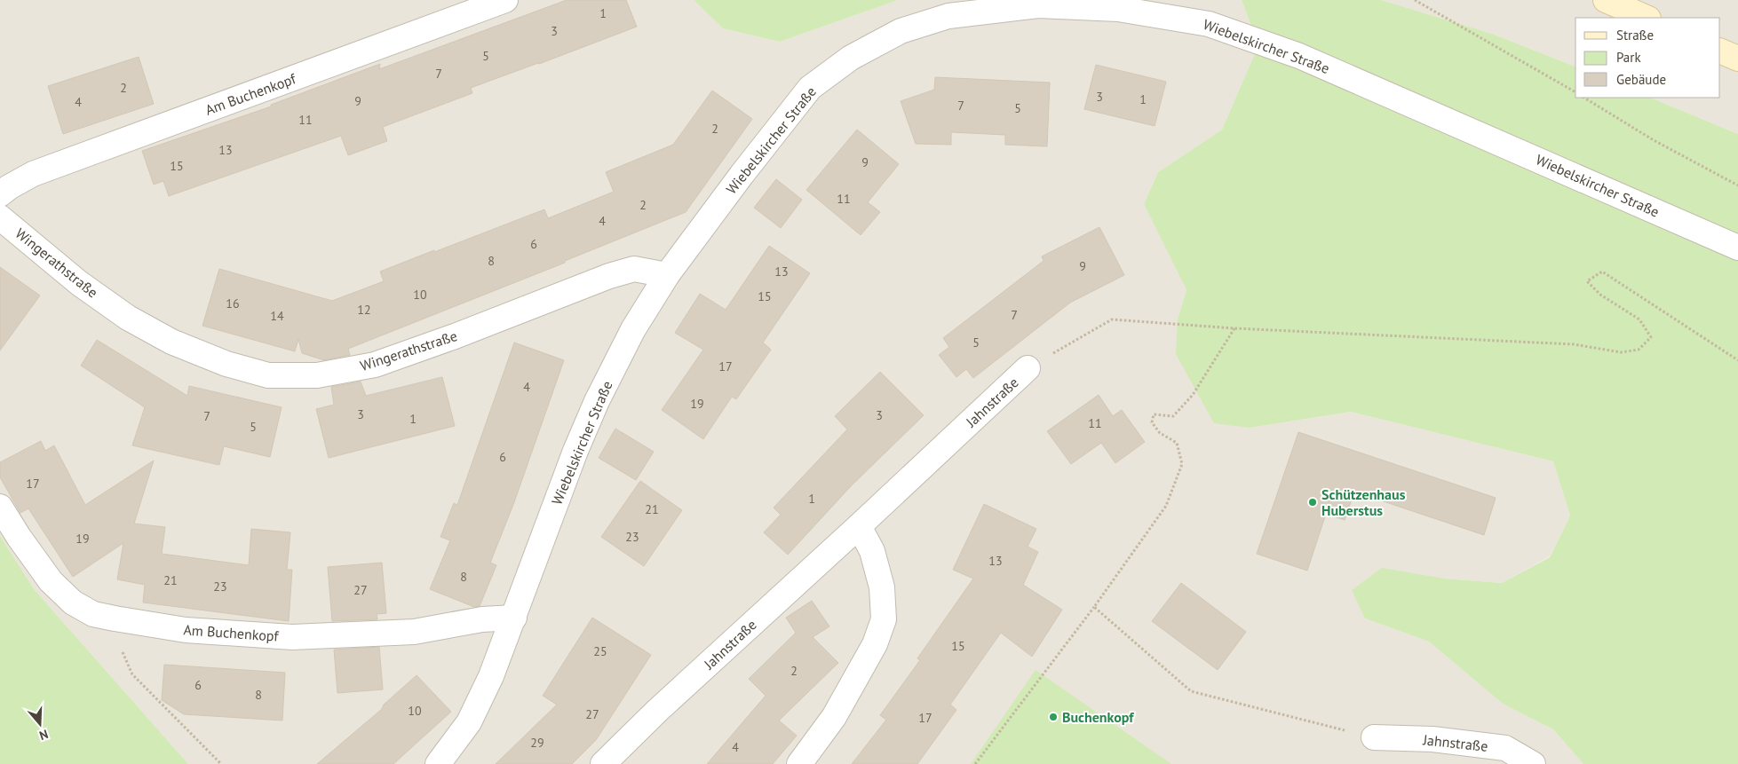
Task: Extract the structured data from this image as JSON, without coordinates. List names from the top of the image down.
{
  "streets": {
    "street": [
      "Wiebelskircher Straße",
      "Am Buchenkopf",
      "Wingerathstraße",
      "Jahnstraße"
    ]
  },
  "crossings": [
    ["Wiebelskircher Straße", "Am Buchenkopf"],
    ["Wiebelskircher Straße", "Wingerathstraße"]
  ],
  "places": ["Schützenhaus Huberstus", "Buchenkopf"],
  "house_numbers": [
    "1",
    "3",
    "5",
    "7",
    "2",
    "3",
    "1",
    "9",
    "4",
    "7",
    "5",
    "11",
    "2",
    "13",
    "9",
    "15",
    "11",
    "2",
    "4",
    "6",
    "8",
    "9",
    "13",
    "10",
    "15",
    "16",
    "12",
    "7",
    "14",
    "5",
    "17",
    "4",
    "19",
    "3",
    "3",
    "7",
    "1",
    "11",
    "5",
    "6",
    "17",
    "1",
    "21",
    "23",
    "19",
    "13",
    "8",
    "21",
    "23",
    "27",
    "15",
    "25",
    "2",
    "6",
    "8",
    "10",
    "27",
    "17",
    "29",
    "4"
  ],
  "legend": ["Straße", "Park", "Gebäude"],
  "north": "bottom"
}
